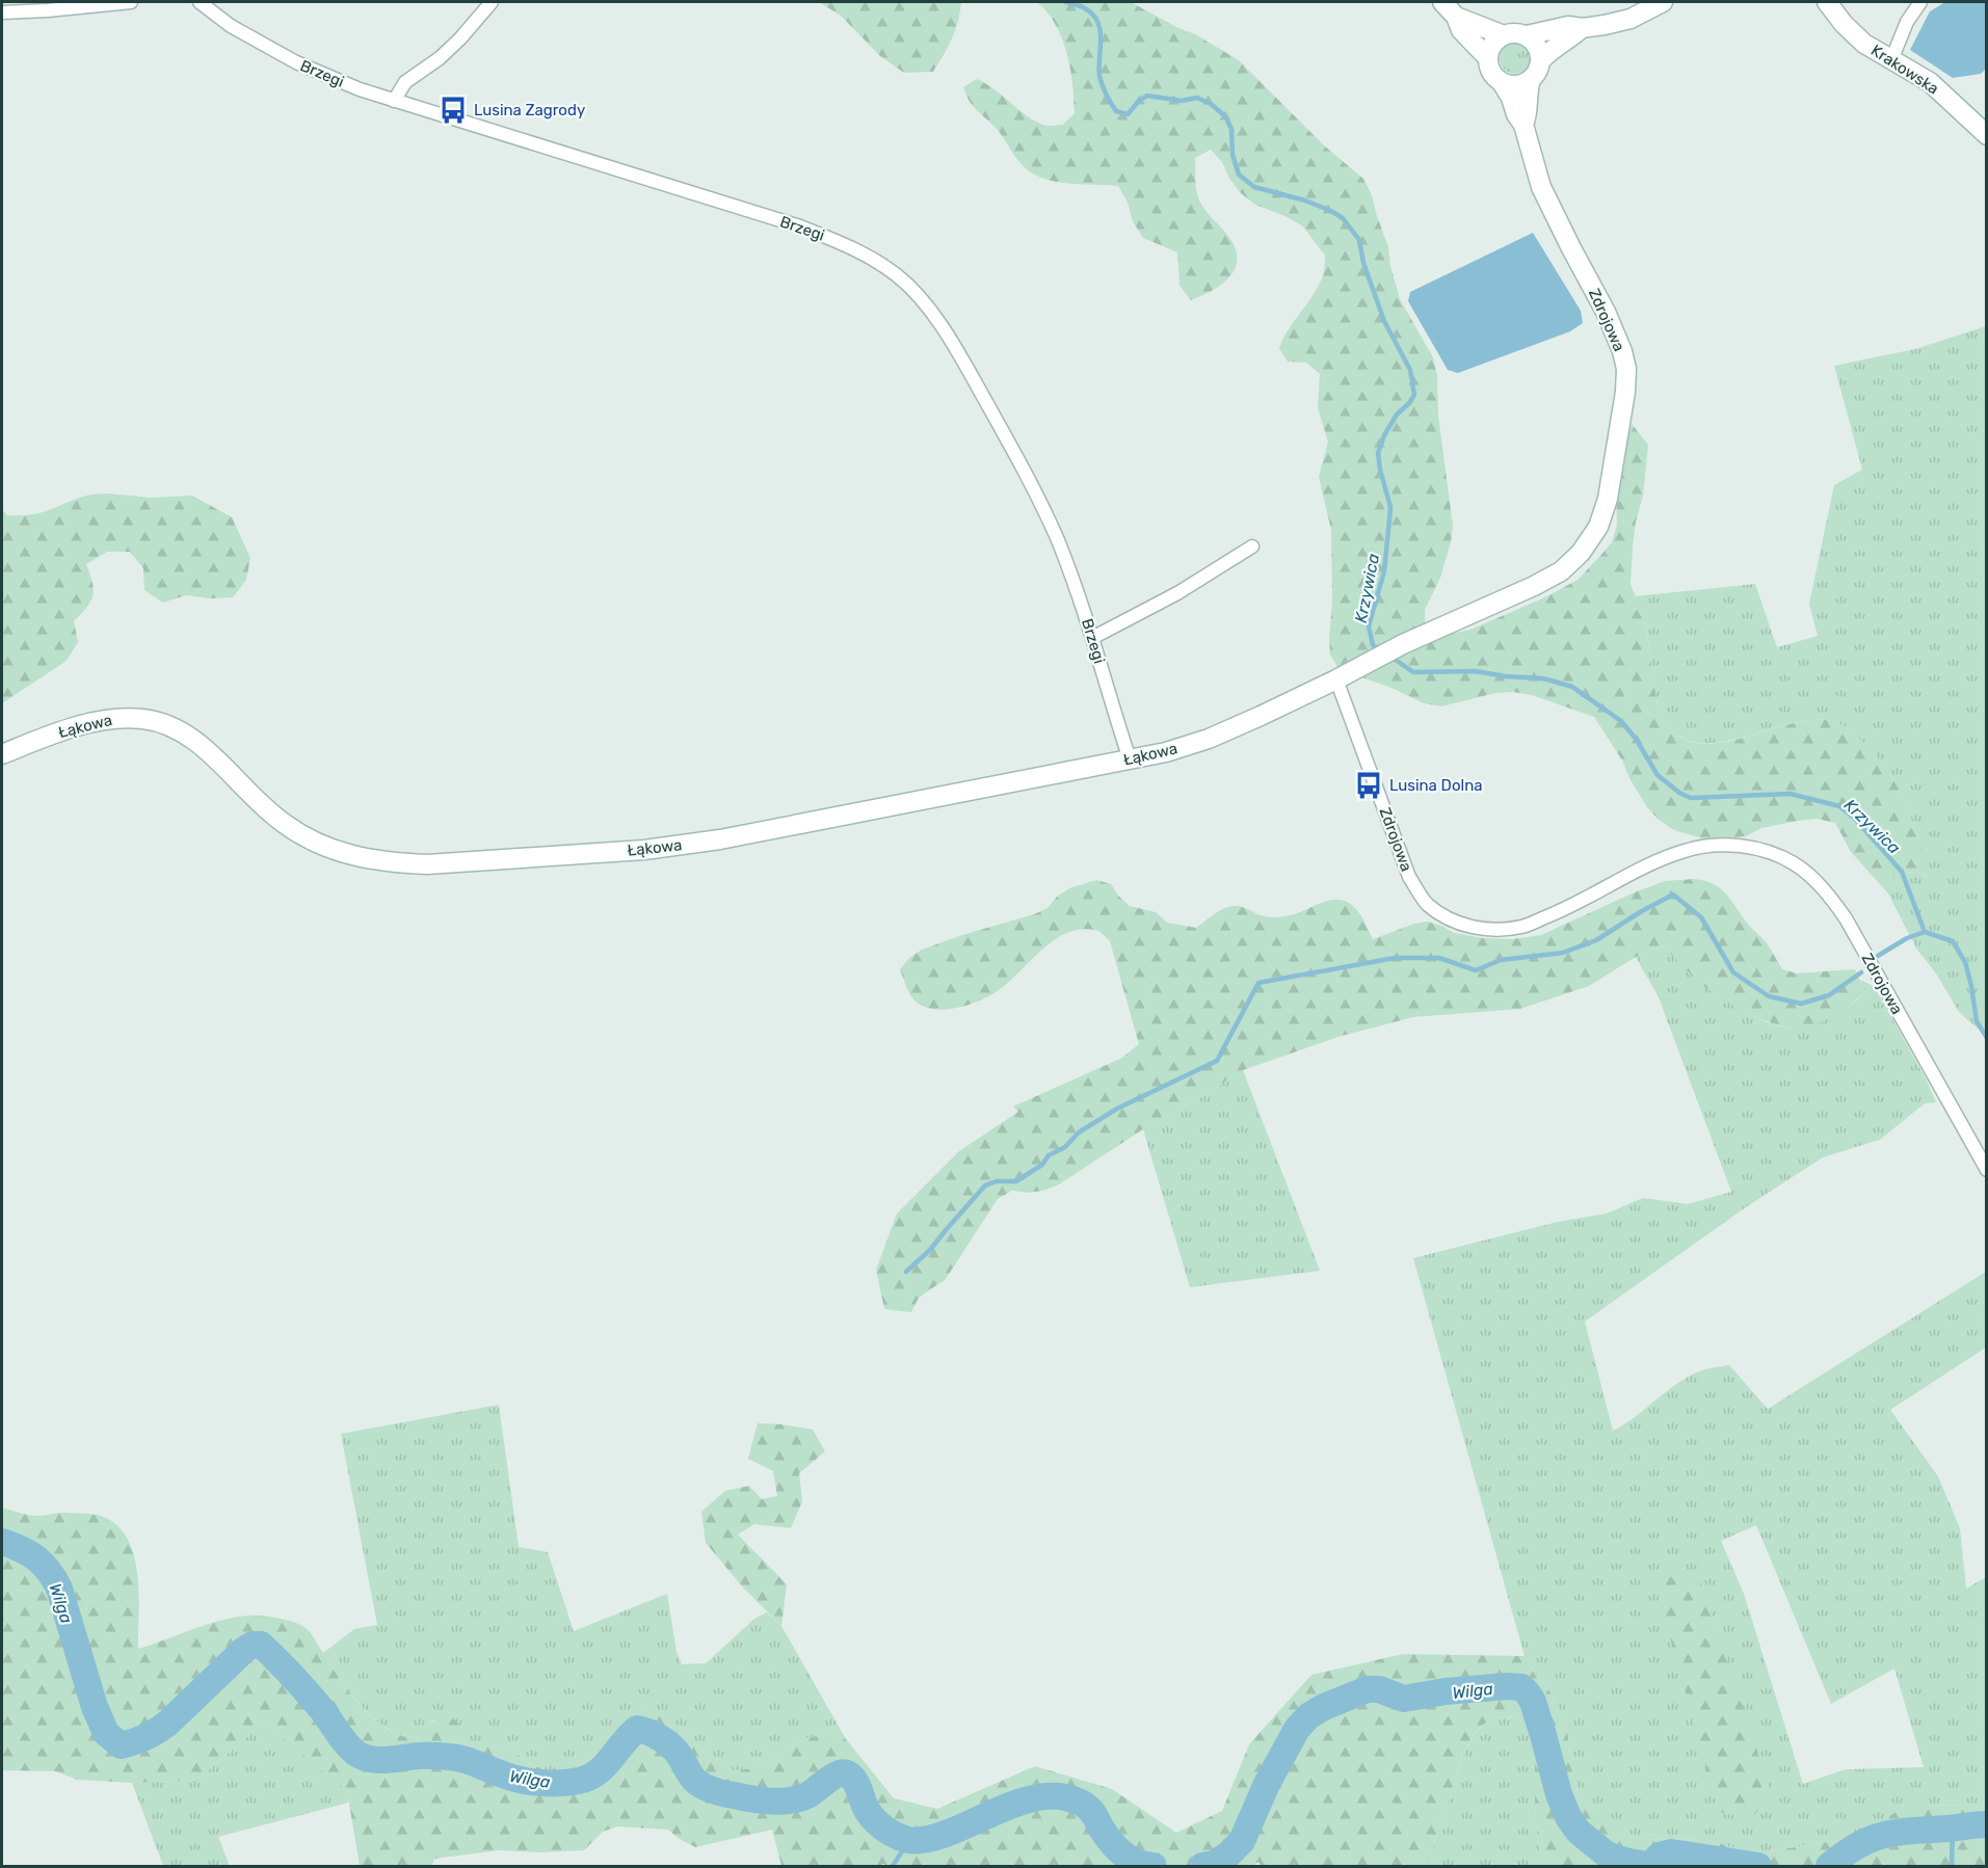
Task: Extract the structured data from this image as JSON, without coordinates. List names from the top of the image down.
{
  "streets": {
    "street": [
      "Krakowska",
      "Brzegi",
      "Zdrojowa",
      "Łąkowa"
    ]
  },
  "crossings": [
    ["Brzegi", "Łąkowa"],
    ["Zdrojowa", "Łąkowa"]
  ],
  "water": ["Krzywica", "Wilga"],
  "places": {
    "bus stop": ["Lusina Zagrody", "Lusina Dolna"]
  }
}
